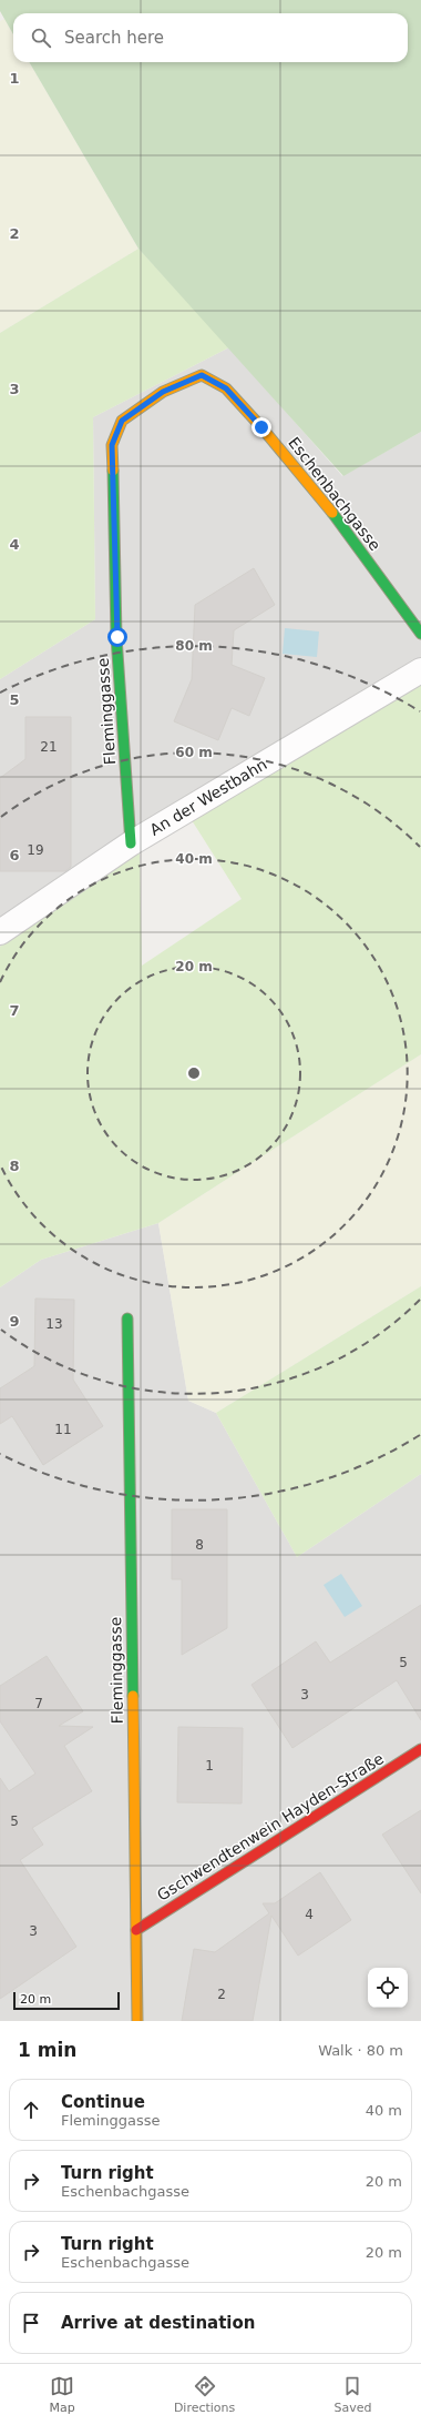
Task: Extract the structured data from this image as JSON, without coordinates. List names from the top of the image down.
{
  "streets": {
    "street": [
      "Eschenbachgasse",
      "Fleminggasse",
      "An der Westbahn",
      "Gschwendtenwein Hayden-Straße"
    ]
  },
  "crossings": [
    ["Eschenbachgasse", "Fleminggasse"],
    ["Fleminggasse", "An der Westbahn"],
    ["Fleminggasse", "Gschwendtenwein Hayden-Straße"]
  ],
  "house_numbers": [
    "21",
    "19",
    "13",
    "11",
    "8",
    "5",
    "3",
    "7",
    "1",
    "5",
    "4",
    "3",
    "2"
  ],
  "scale_bar": "20 m",
  "page": {
    "search": "Search here",
    "scale": "20 m",
    "heading": ["1 min", "Walk · 80 m"],
    "list": [
      ["Continue", "Fleminggasse", "40 m"],
      ["Turn right", "Eschenbachgasse", "20 m"],
      ["Turn right", "Eschenbachgasse", "20 m"],
      "Arrive at destination"
    ],
    "nav": ["Map", "Directions", "Saved"]
  },
  "grid": {
    "rows": [
      "1",
      "2",
      "3",
      "4",
      "5",
      "6",
      "7",
      "8",
      "9"
    ]
  },
  "rings": [
    "80 m",
    "60 m",
    "40 m",
    "20 m"
  ]
}
